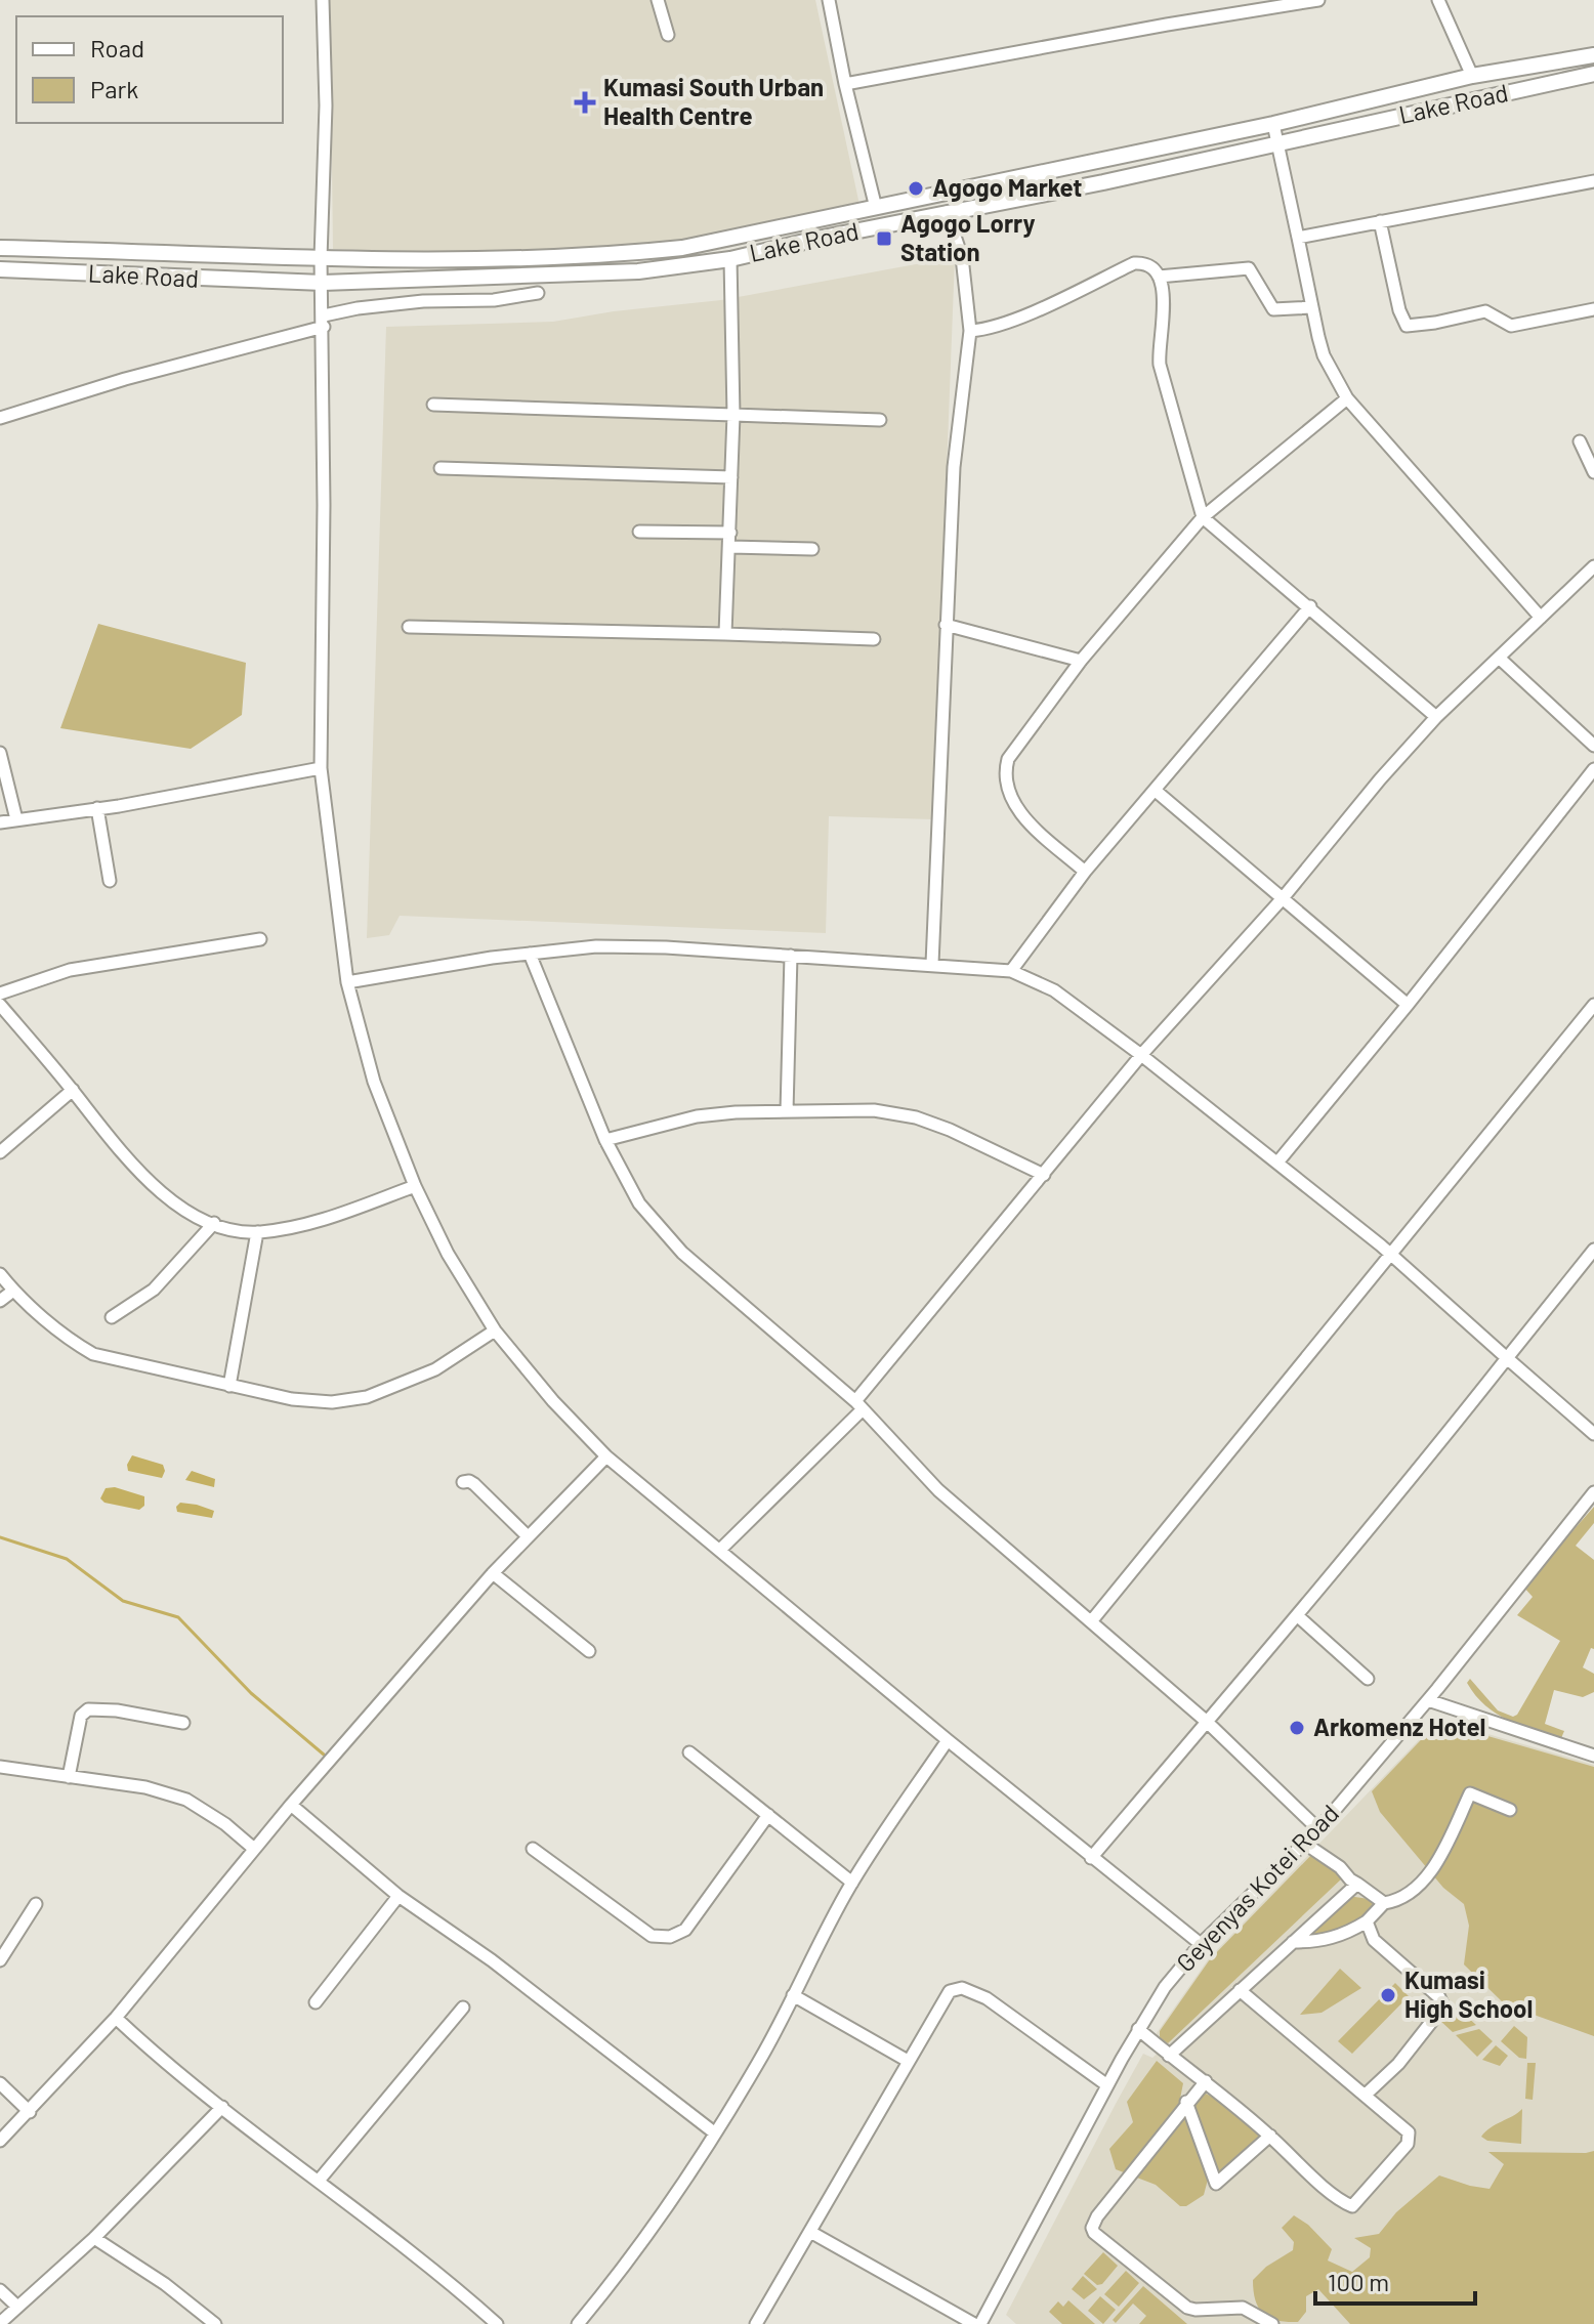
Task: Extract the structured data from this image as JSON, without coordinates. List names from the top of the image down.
{
  "streets": {
    "main road": ["Lake Road"],
    "street": ["Geyenyas Kotei Road"]
  },
  "places": {
    "health": ["Kumasi South Urban Health Centre"],
    "other": ["Agogo Market", "Arkomenz Hotel", "Kumasi High School"],
    "transit": ["Agogo Lorry Station"]
  },
  "legend": ["Road", "Park"],
  "scale_bar": "100 m"
}
